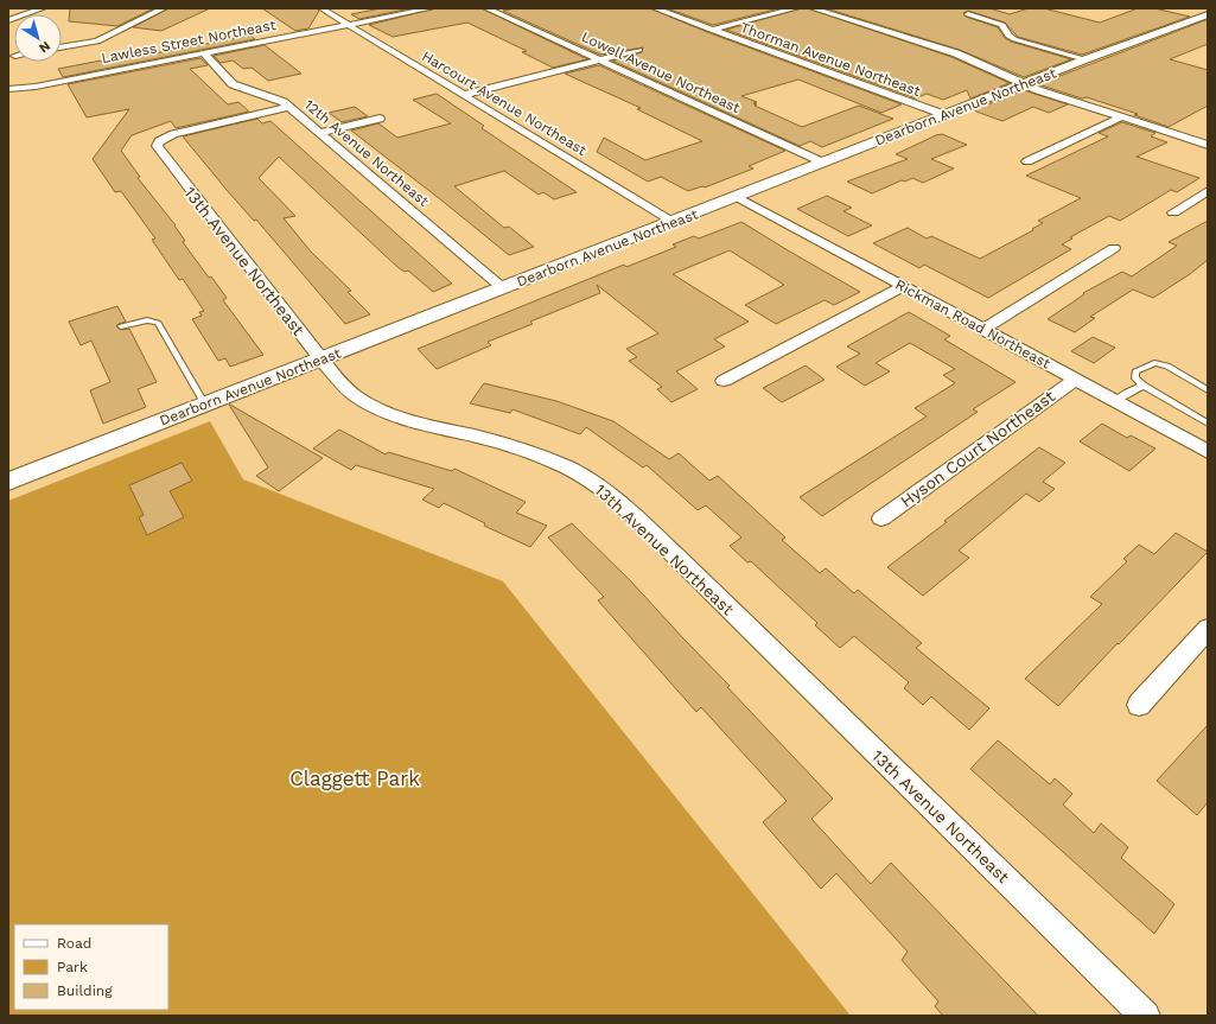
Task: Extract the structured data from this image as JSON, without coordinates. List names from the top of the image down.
{
  "streets": {
    "street": [
      "Lawless Street Northeast",
      "Thorman Avenue Northeast",
      "Lowell Avenue Northeast",
      "Harcourt Avenue Northeast",
      "Dearborn Avenue Northeast",
      "12th Avenue Northeast",
      "13th Avenue Northeast",
      "Rickman Road Northeast",
      "Hyson Court Northeast"
    ]
  },
  "crossings": [
    ["Lawless Street Northeast", "Harcourt Avenue Northeast"],
    ["Lawless Street Northeast", "12th Avenue Northeast"],
    ["Thorman Avenue Northeast", "Dearborn Avenue Northeast"],
    ["Lowell Avenue Northeast", "Dearborn Avenue Northeast"],
    ["Harcourt Avenue Northeast", "Dearborn Avenue Northeast"],
    ["Dearborn Avenue Northeast", "12th Avenue Northeast"],
    ["Dearborn Avenue Northeast", "13th Avenue Northeast"],
    ["Dearborn Avenue Northeast", "Rickman Road Northeast"],
    ["12th Avenue Northeast", "13th Avenue Northeast"],
    ["Rickman Road Northeast", "Hyson Court Northeast"]
  ],
  "parks": ["Claggett Park"],
  "legend": ["Road", "Park", "Building"],
  "north": "bottom right"
}
